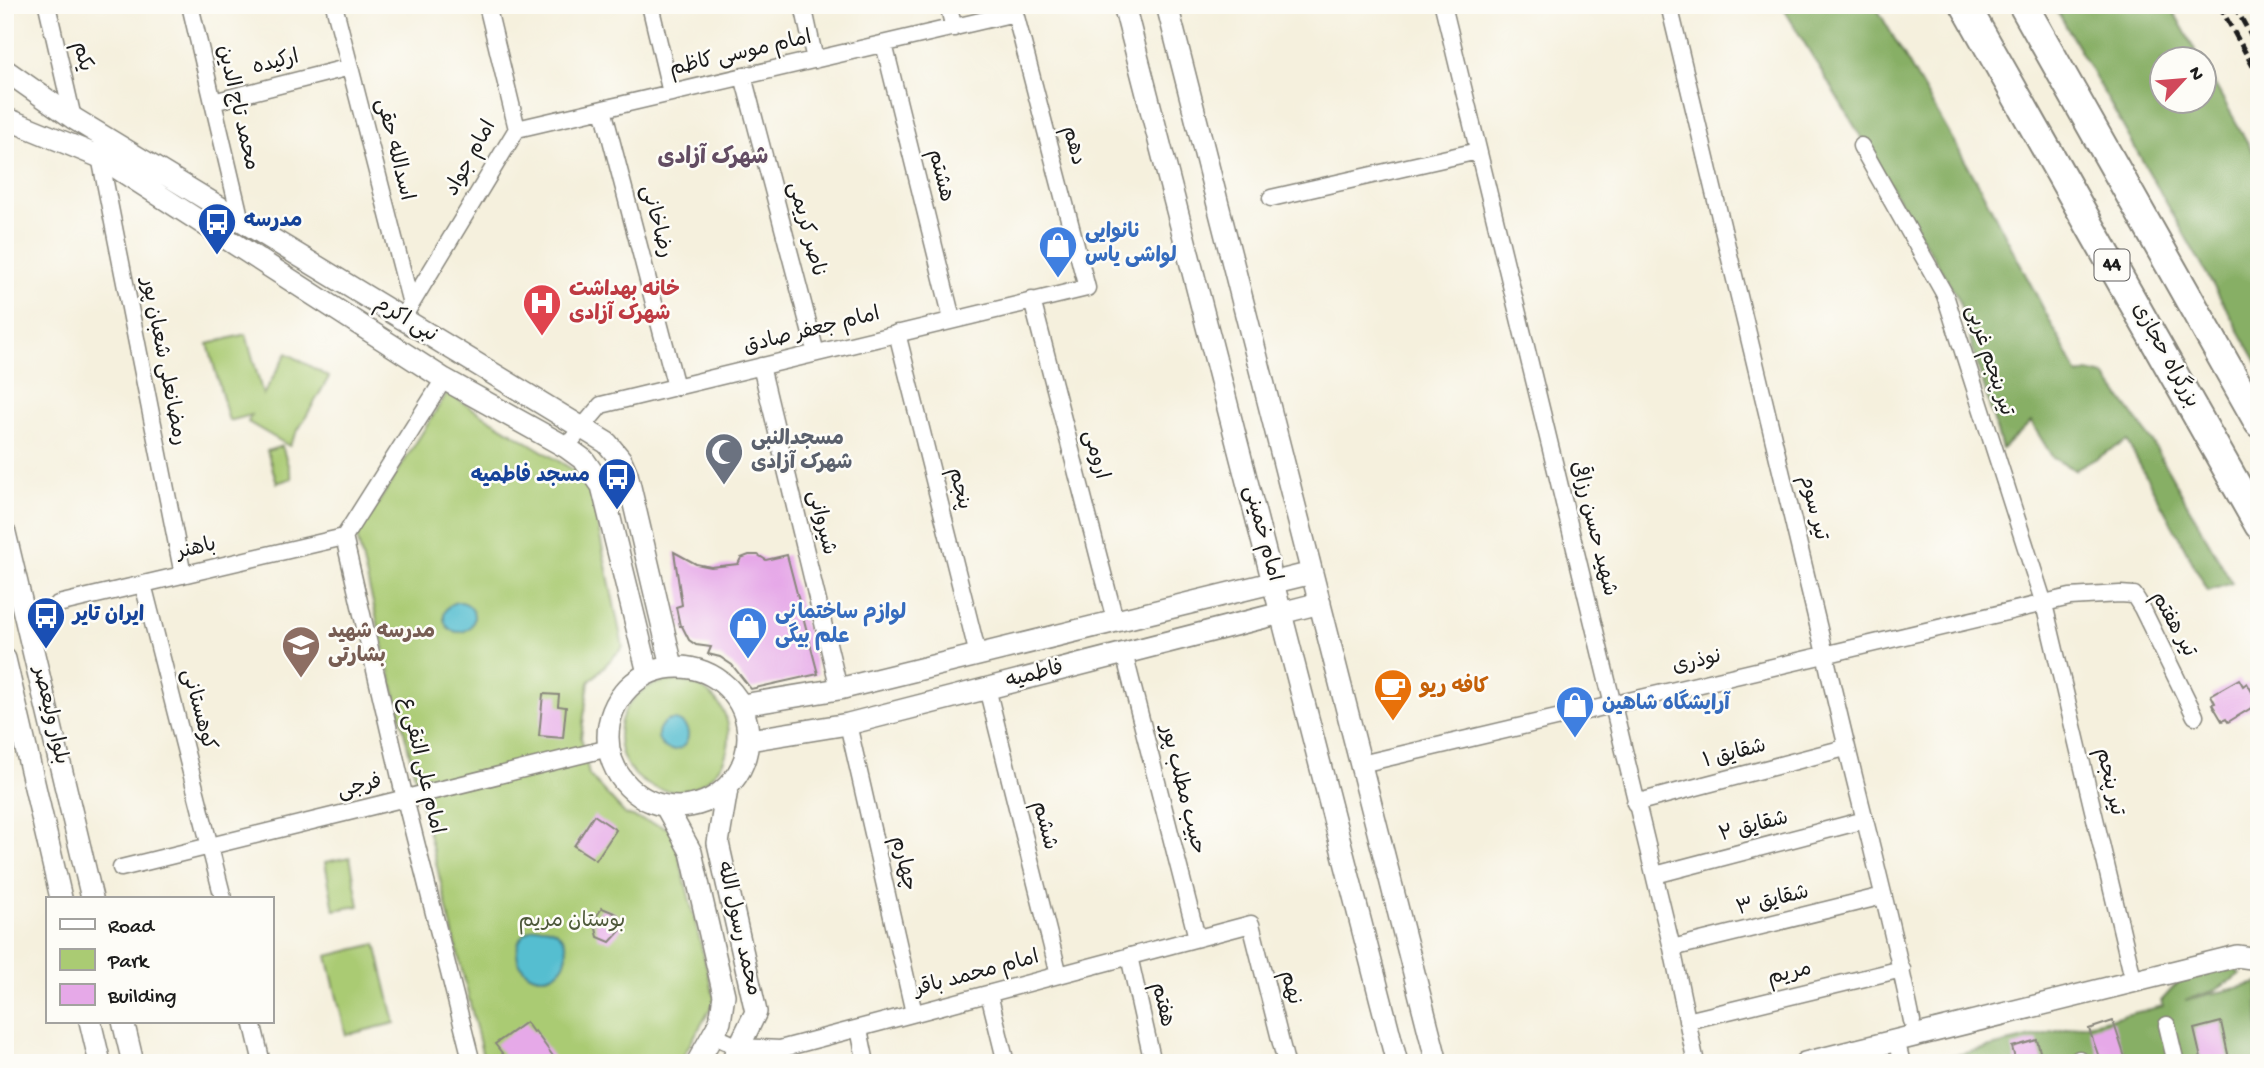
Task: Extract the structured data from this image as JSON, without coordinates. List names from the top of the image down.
{
  "streets": {
    "highway": ["44", "بزرگراه حجازی"],
    "street": [
      "امام موسی کاظم",
      "یکم",
      "ارکیده",
      "محمد تاج الدین",
      "دهم",
      "اسدالله حقی",
      "امام جواد",
      "هشتم",
      "رضاخانی",
      "ناصر کریمی",
      "نبی اکرم",
      "امام جعفر صادق",
      "تیر پنجم غربی",
      "رمضانعلی شعبان پور",
      "ارومی",
      "پنجم",
      "تیر سوم",
      "شیروانی",
      "شهید حسن رزاقی",
      "امام خمینی",
      "باهنر",
      "تیر هفتم",
      "نوذری",
      "فاطمیه",
      "کوهستانی",
      "بلوار ولیعصر",
      "شقایق ۱",
      "امام علی النقی ع",
      "تیر پنجم",
      "فرجی",
      "حبیب مطلب پور",
      "ششم",
      "شقایق ۲",
      "چهارم",
      "شقایق ۳",
      "محمد رسول الله",
      "امام محمد باقر",
      "مریم",
      "نهم",
      "هفتم"
    ]
  },
  "crossings": [
    ["امام موسی کاظم", "دهم"],
    ["امام موسی کاظم", "امام جواد"],
    ["امام موسی کاظم", "هشتم"],
    ["امام موسی کاظم", "رضاخانی"],
    ["امام موسی کاظم", "ناصر کریمی"],
    ["یکم", "نبی اکرم"],
    ["ارکیده", "محمد تاج الدین"],
    ["ارکیده", "اسدالله حقی"],
    ["محمد تاج الدین", "نبی اکرم"],
    ["دهم", "امام جعفر صادق"],
    ["اسدالله حقی", "امام جواد"],
    ["اسدالله حقی", "نبی اکرم"],
    ["امام جواد", "نبی اکرم"],
    ["هشتم", "امام جعفر صادق"],
    ["رضاخانی", "امام جعفر صادق"],
    ["ناصر کریمی", "امام جعفر صادق"],
    ["نبی اکرم", "امام جعفر صادق"],
    ["نبی اکرم", "رمضانعلی شعبان پور"],
    ["نبی اکرم", "فاطمیه"],
    ["نبی اکرم", "فرجی"],
    ["نبی اکرم", "محمد رسول الله"],
    ["امام جعفر صادق", "ارومی"],
    ["امام جعفر صادق", "پنجم"],
    ["امام جعفر صادق", "شیروانی"],
    ["تیر پنجم غربی", "تیر هفتم"],
    ["تیر پنجم غربی", "نوذری"],
    ["تیر پنجم غربی", "تیر پنجم"],
    ["رمضانعلی شعبان پور", "باهنر"],
    ["ارومی", "فاطمیه"],
    ["پنجم", "فاطمیه"],
    ["تیر سوم", "نوذری"],
    ["تیر سوم", "شقایق ۱"],
    ["تیر سوم", "شقایق ۲"],
    ["تیر سوم", "شقایق ۳"],
    ["تیر سوم", "مریم"],
    ["شیروانی", "فاطمیه"],
    ["شهید حسن رزاقی", "نوذری"],
    ["شهید حسن رزاقی", "شقایق ۱"],
    ["شهید حسن رزاقی", "شقایق ۲"],
    ["شهید حسن رزاقی", "شقایق ۳"],
    ["شهید حسن رزاقی", "مریم"],
    ["امام خمینی", "نوذری"],
    ["امام خمینی", "فاطمیه"],
    ["باهنر", "کوهستانی"],
    ["باهنر", "امام علی النقی ع"],
    ["تیر هفتم", "نوذری"],
    ["تیر هفتم", "تیر پنجم"],
    ["نوذری", "تیر پنجم"],
    ["فاطمیه", "فرجی"],
    ["فاطمیه", "حبیب مطلب پور"],
    ["فاطمیه", "ششم"],
    ["فاطمیه", "چهارم"],
    ["فاطمیه", "محمد رسول الله"],
    ["کوهستانی", "فرجی"],
    ["امام علی النقی ع", "فرجی"],
    ["فرجی", "محمد رسول الله"],
    ["حبیب مطلب پور", "امام محمد باقر"],
    ["ششم", "امام محمد باقر"],
    ["چهارم", "امام محمد باقر"],
    ["محمد رسول الله", "امام محمد باقر"],
    ["امام محمد باقر", "نهم"],
    ["امام محمد باقر", "هفتم"]
  ],
  "districts": ["شهرک آزادی"],
  "parks": ["بوستان مریم"],
  "places": {
    "bus stop": ["مدرسه", "مسجد فاطمیه", "ایران تایر"],
    "shop": ["نانوایی لواشی یاس", "لوازم ساختمانی علم بیگی", "آرایشگاه شاهین"],
    "hospital": ["خانه بهداشت شهرک آزادی"],
    "mosque": ["مسجدالنبی شهرک آزادی"],
    "school or university": ["مدرسه شهید بشارتی"],
    "cafe": ["کافه ریو"]
  },
  "legend": ["Road", "Park", "Building"],
  "north": "top right"
}
